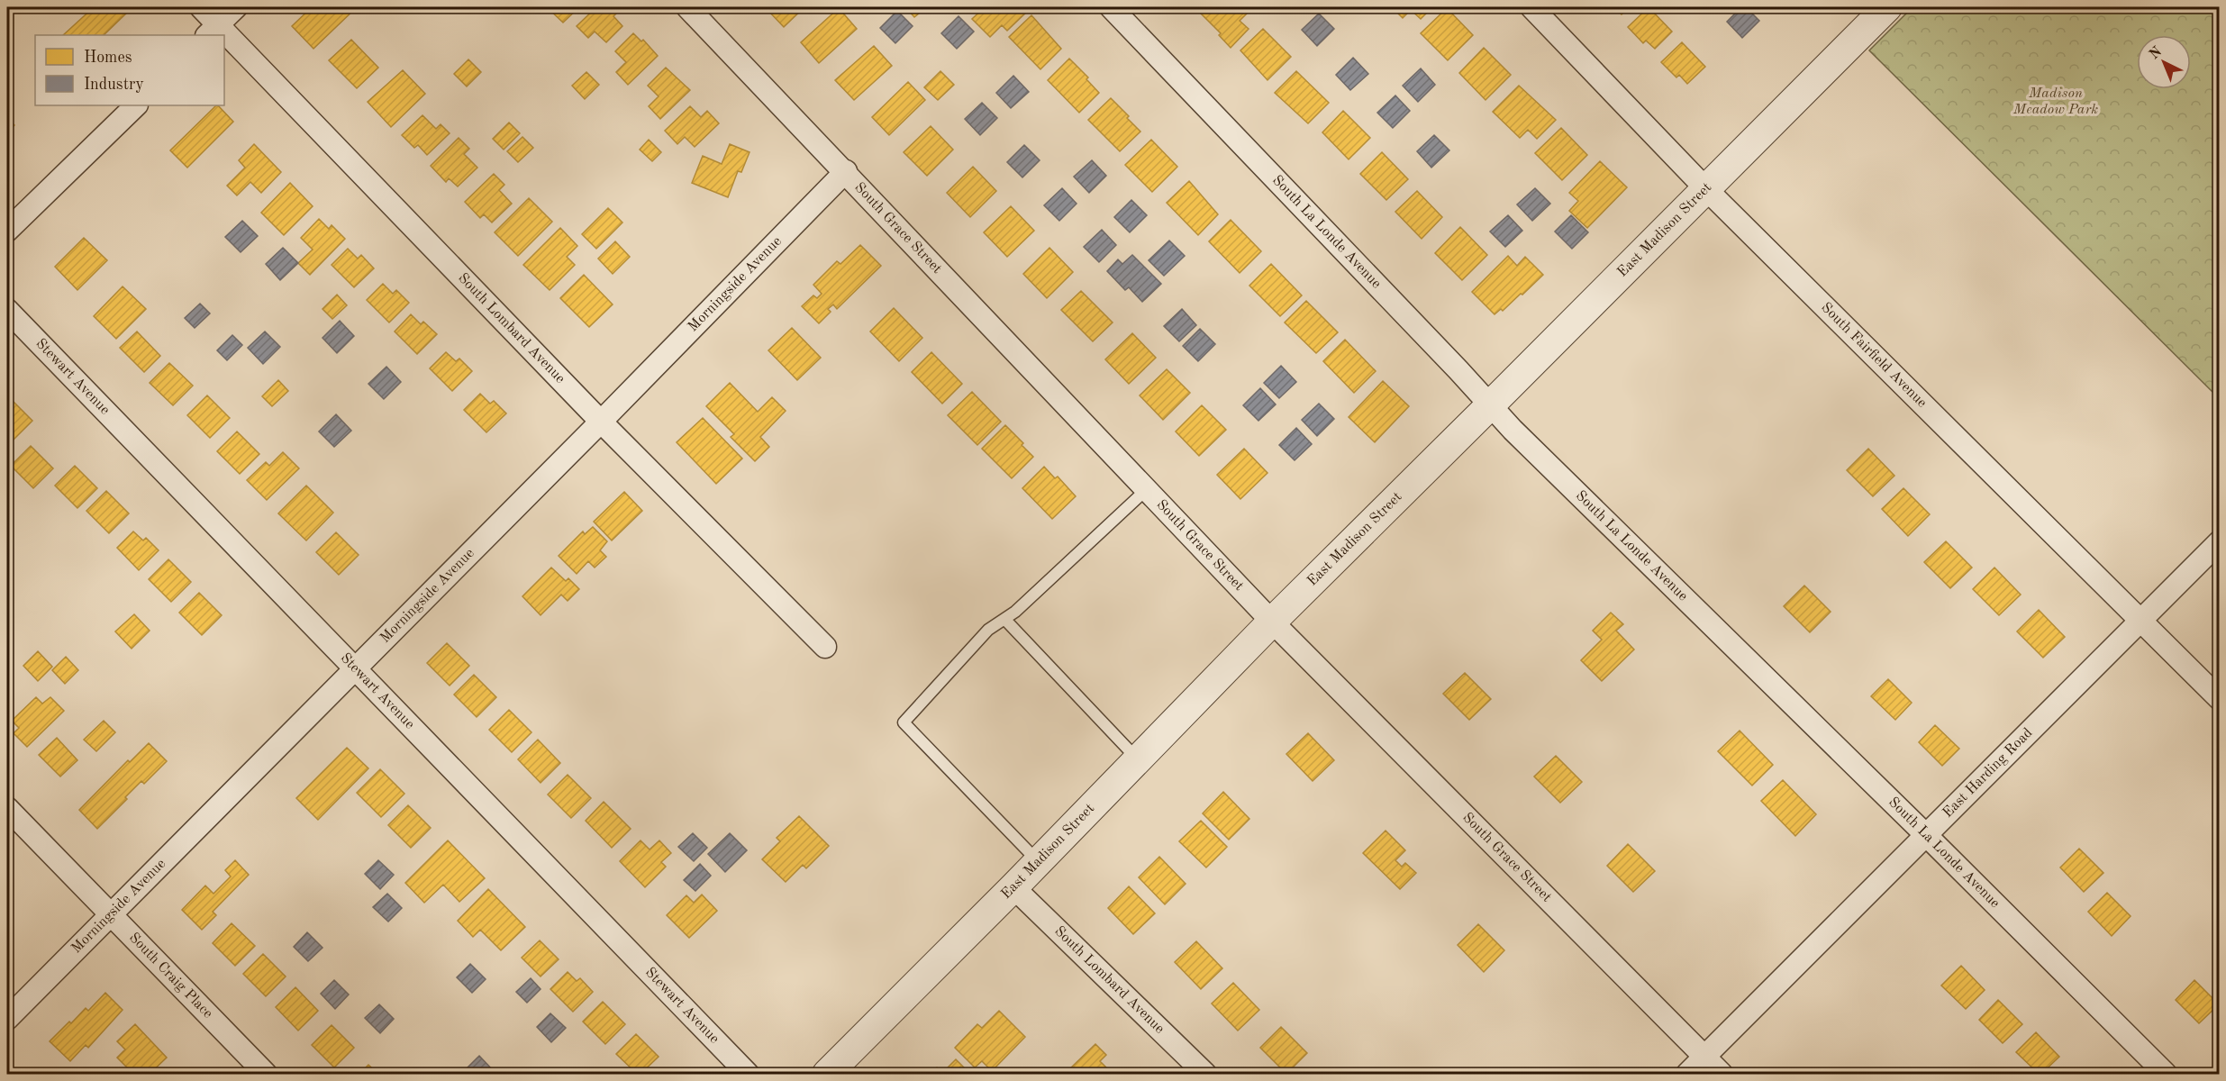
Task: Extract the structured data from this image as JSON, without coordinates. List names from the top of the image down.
{
  "streets": {
    "street": [
      "South Grace Street",
      "East Madison Street",
      "South La Londe Avenue",
      "Morningside Avenue",
      "South Lombard Avenue",
      "South Fairfield Avenue",
      "Stewart Avenue",
      "East Harding Road",
      "South Craig Place"
    ]
  },
  "crossings": [
    ["South Grace Street", "East Madison Street"],
    ["South Grace Street", "Morningside Avenue"],
    ["South Grace Street", "East Harding Road"],
    ["East Madison Street", "South La Londe Avenue"],
    ["East Madison Street", "South Lombard Avenue"],
    ["East Madison Street", "South Fairfield Avenue"],
    ["South La Londe Avenue", "East Harding Road"],
    ["Morningside Avenue", "South Lombard Avenue"],
    ["Morningside Avenue", "Stewart Avenue"],
    ["Morningside Avenue", "South Craig Place"],
    ["South Fairfield Avenue", "East Harding Road"]
  ],
  "parks": ["Madison Meadow Park"],
  "legend": ["Homes", "Industry"],
  "north": "top left"
}
